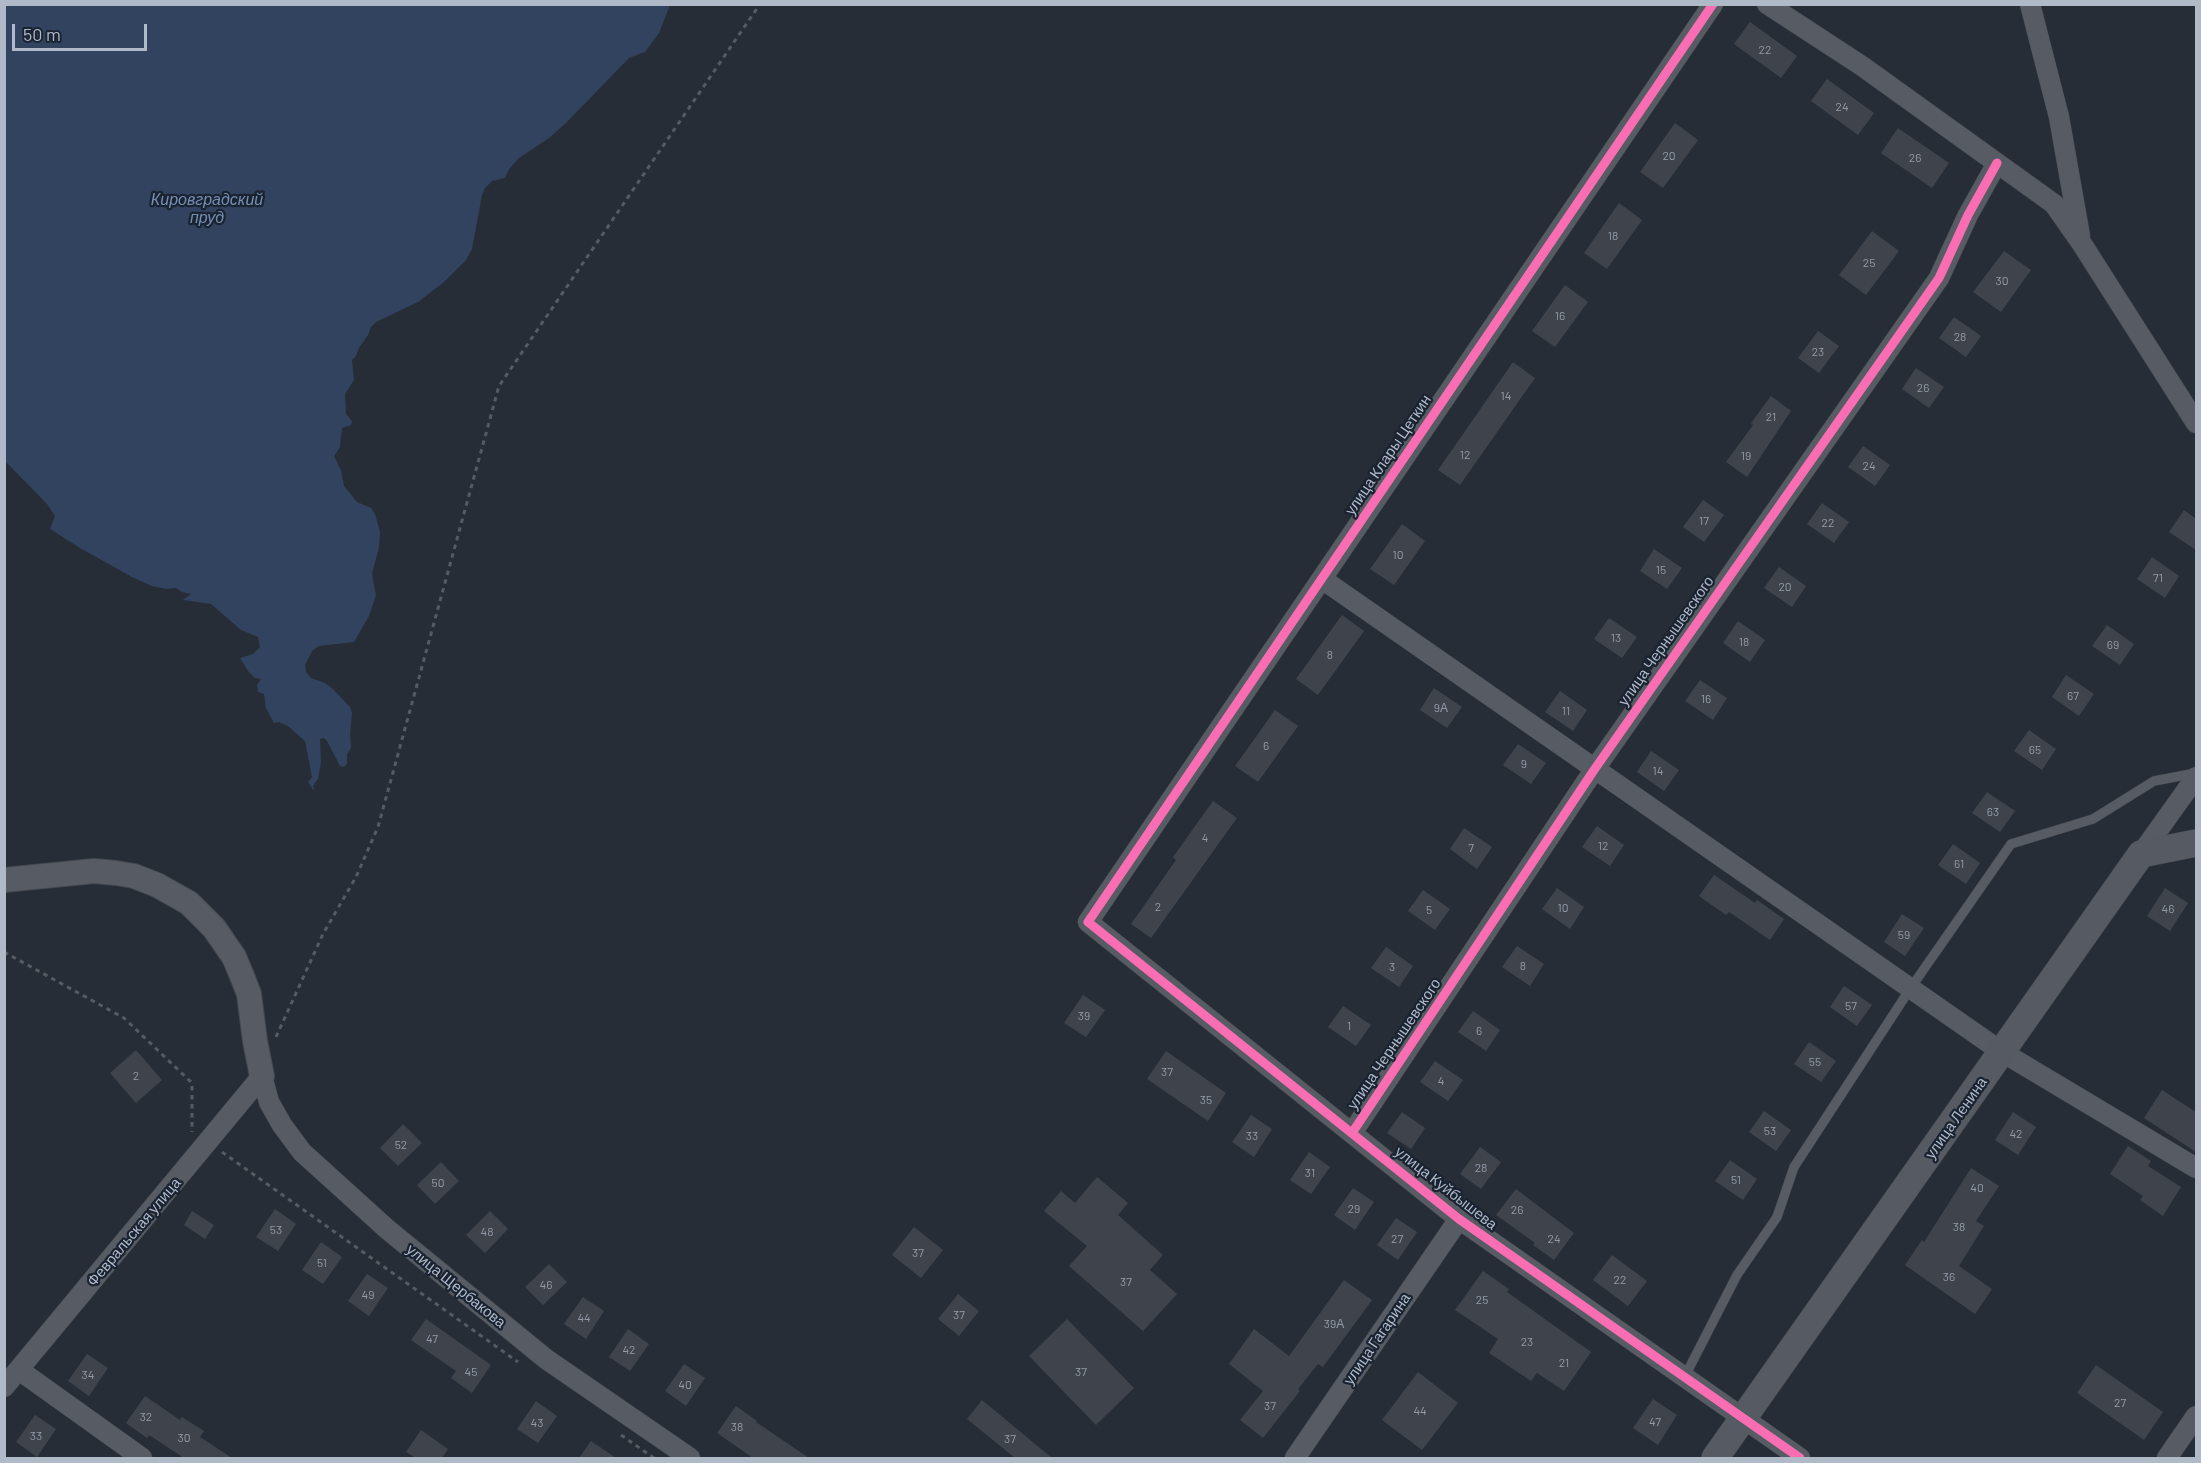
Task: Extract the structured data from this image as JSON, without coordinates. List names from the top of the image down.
{
  "streets": {
    "main road": ["улица Ленина"],
    "street": [
      "улица Клары Цеткин",
      "улица Чернышевского",
      "улица Куйбышева",
      "Февральская улица",
      "улица Щербакова",
      "улица Гагарина"
    ]
  },
  "crossings": [
    ["улица Клары Цеткин", "улица Куйбышева"],
    ["улица Чернышевского", "улица Куйбышева"],
    ["улица Ленина", "улица Куйбышева"],
    ["улица Куйбышева", "улица Гагарина"],
    ["Февральская улица", "улица Щербакова"]
  ],
  "water": ["Кировградский пруд"],
  "house_numbers": [
    "22",
    "24",
    "20",
    "26",
    "18",
    "25",
    "30",
    "16",
    "28",
    "23",
    "26",
    "14",
    "21",
    "12",
    "19",
    "24",
    "17",
    "22",
    "10",
    "15",
    "71",
    "20",
    "13",
    "18",
    "69",
    "8",
    "67",
    "16",
    "9А",
    "11",
    "6",
    "65",
    "9",
    "14",
    "63",
    "4",
    "12",
    "7",
    "61",
    "2",
    "10",
    "46",
    "5",
    "59",
    "8",
    "3",
    "57",
    "39",
    "1",
    "6",
    "55",
    "37",
    "2",
    "4",
    "35",
    "53",
    "42",
    "33",
    "52",
    "28",
    "31",
    "51",
    "50",
    "40",
    "29",
    "26",
    "38",
    "53",
    "48",
    "27",
    "24",
    "37",
    "51",
    "36",
    "22",
    "37",
    "46",
    "49",
    "25",
    "37",
    "44",
    "39А",
    "47",
    "23",
    "42",
    "21",
    "45",
    "37",
    "34",
    "40",
    "27",
    "37",
    "44",
    "32",
    "47",
    "43",
    "38",
    "33",
    "30",
    "37"
  ],
  "scale_bar": "50 m"
}
